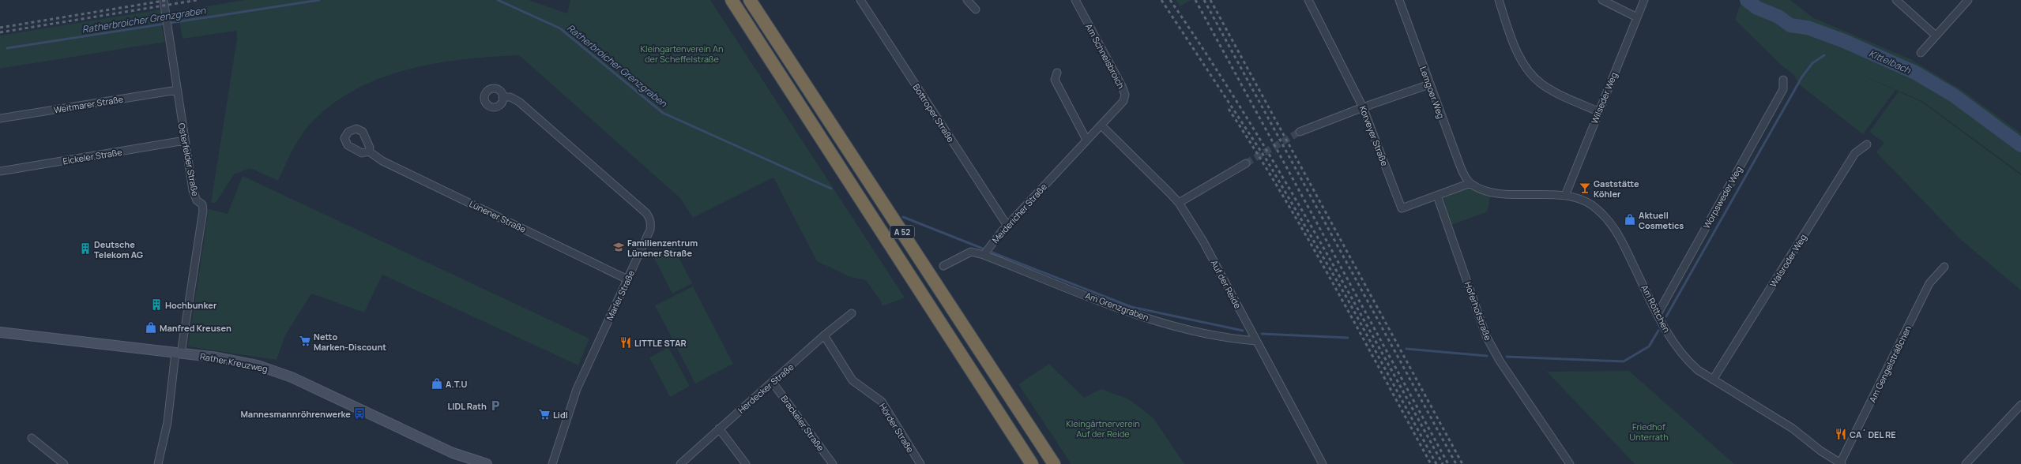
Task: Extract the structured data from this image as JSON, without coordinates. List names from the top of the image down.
{
  "streets": {
    "highway": ["A 52"],
    "main road": ["Rather Kreuzweg"],
    "street": [
      "Am Schneisbroich",
      "Lemgoer Weg",
      "Wilseder Weg",
      "Weitmarer Straße",
      "Bottroper Straße",
      "Korveyer Straße",
      "Eickeler Straße",
      "Osterfelder Straße",
      "Worpsweder Weg",
      "Meidericher Straße",
      "Lünener Straße",
      "Walsroder Weg",
      "Auf der Reide",
      "Marler Straße",
      "Am Grenzgraben",
      "Am Röttchen",
      "Hoferhofstraße",
      "Am Gengelsträßchen",
      "Herdecker Straße",
      "Brackeler Straße",
      "Hörder Straße"
    ]
  },
  "crossings": [
    ["Am Schneisbroich", "Meidericher Straße"],
    ["Am Schneisbroich", "Auf der Reide"],
    ["Lemgoer Weg", "Korveyer Straße"],
    ["Lemgoer Weg", "Am Röttchen"],
    ["Wilseder Weg", "Am Röttchen"],
    ["Weitmarer Straße", "Osterfelder Straße"],
    ["Bottroper Straße", "Meidericher Straße"],
    ["Korveyer Straße", "Am Röttchen"],
    ["Korveyer Straße", "Hoferhofstraße"],
    ["Eickeler Straße", "Osterfelder Straße"],
    ["Osterfelder Straße", "Rather Kreuzweg"],
    ["Worpsweder Weg", "Am Röttchen"],
    ["Meidericher Straße", "Auf der Reide"],
    ["Meidericher Straße", "Am Grenzgraben"],
    ["Lünener Straße", "Marler Straße"],
    ["Walsroder Weg", "Am Röttchen"],
    ["Auf der Reide", "Am Grenzgraben"],
    ["Am Röttchen", "Am Gengelsträßchen"],
    ["Herdecker Straße", "Brackeler Straße"],
    ["Herdecker Straße", "Hörder Straße"]
  ],
  "water": ["Ratherbroicher Grenzgraben", "Kittelbach"],
  "parks": ["Kleingartenverein An der Scheffelstraße", "Kleingärtnerverein Auf der Reide", "Friedhof Unterrath"],
  "places": {
    "bar": ["Gaststätte Köhler"],
    "shop": ["Aktuell Cosmetics", "Manfred Kreusen", "A.T.U"],
    "school or university": ["Familienzentrum Lünener Straße"],
    "building": ["Deutsche Telekom AG", "Hochbunker"],
    "supermarket": ["Netto Marken-Discount", "Lidl"],
    "restaurant": ["LITTLE STAR", "CA´ DEL RE"],
    "parking": ["LIDL Rath"],
    "bus stop": ["Mannesmannröhrenwerke"]
  }
}
